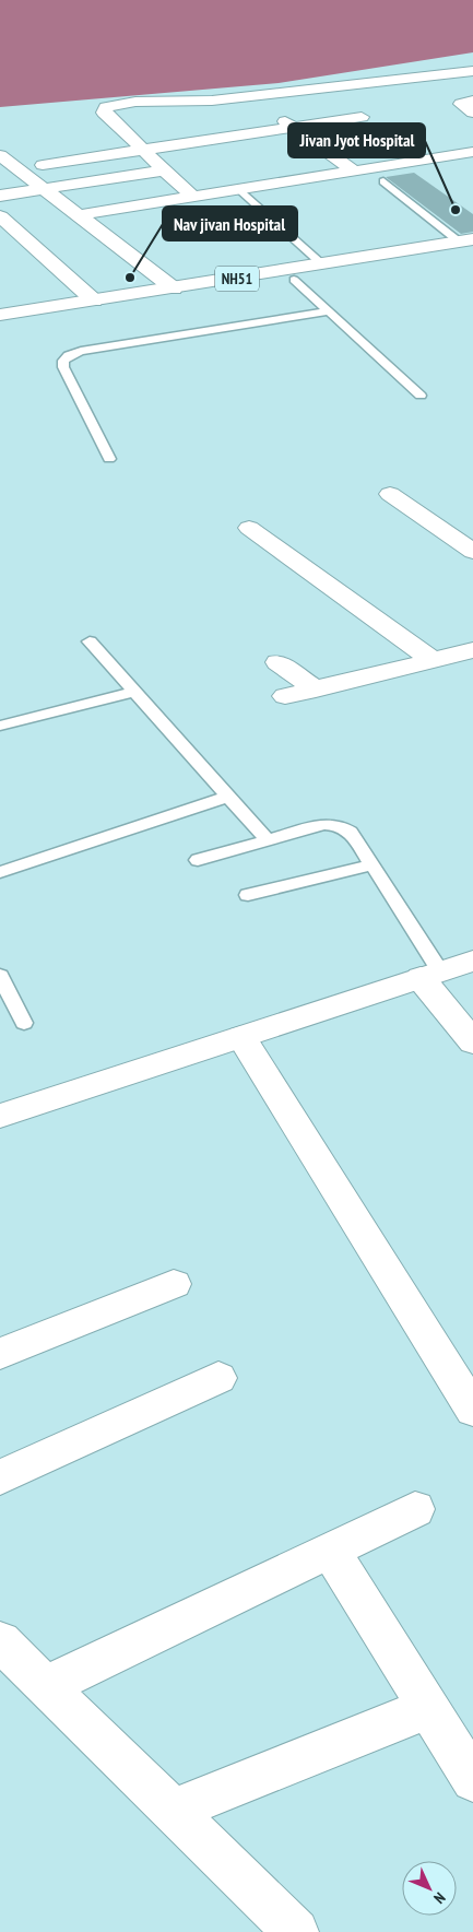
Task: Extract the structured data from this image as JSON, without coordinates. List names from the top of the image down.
{
  "streets": {
    "main road": ["NH51"]
  },
  "places": ["Jivan Jyot Hospital", "Nav jivan Hospital"],
  "north": "bottom right"
}
